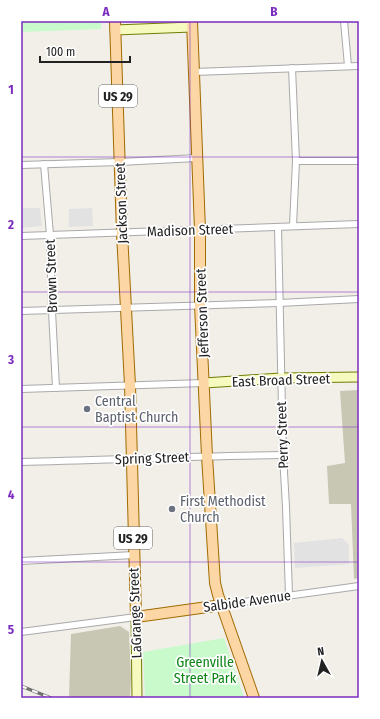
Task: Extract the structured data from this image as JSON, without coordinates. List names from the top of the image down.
{
  "streets": {
    "main road": [
      "US 29",
      "Jackson Street",
      "Jefferson Street",
      "Salbide Avenue",
      "LaGrange Street"
    ],
    "street": [
      "Madison Street",
      "Brown Street",
      "East Broad Street",
      "Perry Street",
      "Spring Street"
    ]
  },
  "crossings": [
    ["Jackson Street", "Madison Street"],
    ["Jackson Street", "LaGrange Street"],
    ["Madison Street", "Brown Street"],
    ["Madison Street", "Jefferson Street"],
    ["Madison Street", "Perry Street"],
    ["Jefferson Street", "East Broad Street"],
    ["Jefferson Street", "Spring Street"],
    ["Jefferson Street", "Salbide Avenue"],
    ["East Broad Street", "Perry Street"],
    ["Perry Street", "Spring Street"],
    ["Perry Street", "Salbide Avenue"],
    ["Spring Street", "LaGrange Street"],
    ["Salbide Avenue", "LaGrange Street"]
  ],
  "parks": ["Greenville Street Park"],
  "places": ["Central Baptist Church", "First Methodist Church"],
  "scale_bar": "100 m",
  "north": "top",
  "grid": {
    "columns": ["A", "B"],
    "rows": [
      "1",
      "2",
      "3",
      "4",
      "5"
    ]
  }
}
